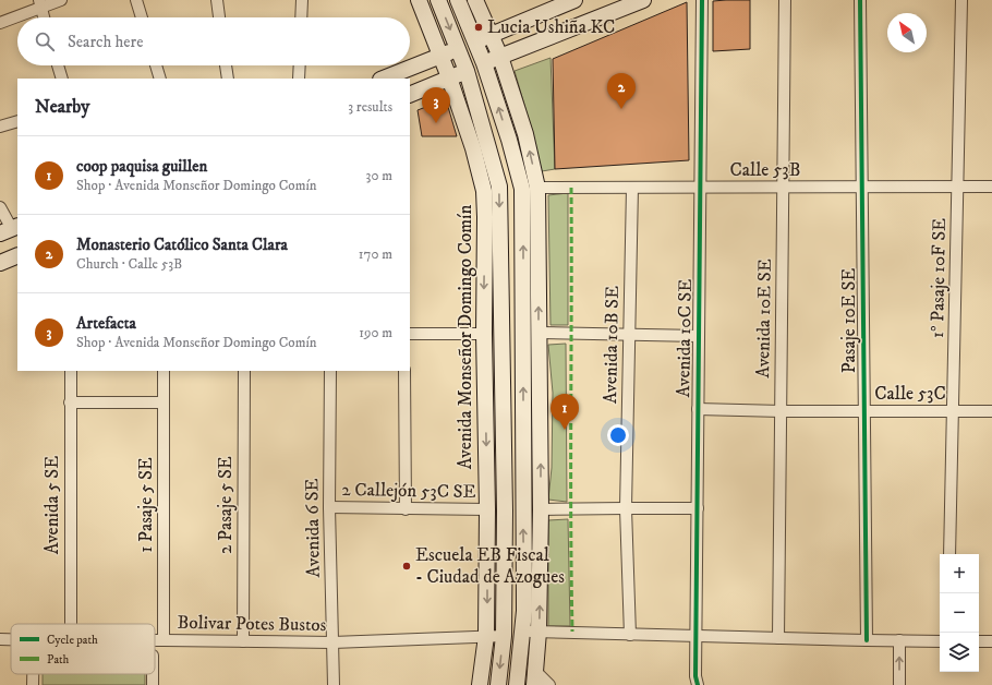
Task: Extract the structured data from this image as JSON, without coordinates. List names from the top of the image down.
{
  "streets": {
    "main road": ["Avenida Monseñor Domingo Comín"],
    "street": [
      "Calle 53B",
      "1° Pasaje 10F SE",
      "Avenida 10E SE",
      "Pasaje 10E SE",
      "Avenida 10C SE",
      "Avenida 10B SE",
      "Calle 53C",
      "2 Callejón 53C SE",
      "Avenida 5 SE",
      "1 Pasaje 5 SE",
      "2 Pasaje 5 SE",
      "Avenida 6 SE",
      "Bolivar Potes Bustos"
    ]
  },
  "crossings": [
    ["Calle 53B", "1° Pasaje 10F SE"],
    ["Calle 53B", "Avenida 10E SE"],
    ["Calle 53B", "Pasaje 10E SE"],
    ["Calle 53B", "Avenida 10C SE"],
    ["Calle 53B", "Avenida 10B SE"],
    ["1° Pasaje 10F SE", "Calle 53C"],
    ["Avenida 10E SE", "Calle 53C"],
    ["Pasaje 10E SE", "Calle 53C"],
    ["Avenida Monseñor Domingo Comín", "2 Callejón 53C SE"],
    ["Avenida Monseñor Domingo Comín", "Bolivar Potes Bustos"],
    ["Avenida 10C SE", "Calle 53C"],
    ["2 Callejón 53C SE", "Avenida 6 SE"],
    ["1 Pasaje 5 SE", "Bolivar Potes Bustos"],
    ["2 Pasaje 5 SE", "Bolivar Potes Bustos"],
    ["Avenida 6 SE", "Bolivar Potes Bustos"]
  ],
  "places": ["Lucia Ushiña KC", "Escuela EB Fiscal - Ciudad de Azogues"],
  "legend": ["Cycle path", "Path"],
  "north": "top left",
  "page": {
    "search": "Search here",
    "pins": ["2", "3", "1"],
    "heading": ["Nearby", "3 results"],
    "list": [
      {
        "mark": "1",
        "name": "coop paquisa guillen",
        "note": "Shop · Avenida Monseñor Domingo Comín",
        "value": "30 m"
      },
      {
        "mark": "2",
        "name": "Monasterio Católico Santa Clara",
        "note": "Church · Calle 53B",
        "value": "170 m"
      },
      {
        "mark": "3",
        "name": "Artefacta",
        "note": "Shop · Avenida Monseñor Domingo Comín",
        "value": "190 m"
      }
    ],
    "map_buttons": ["+", "−"]
  }
}
